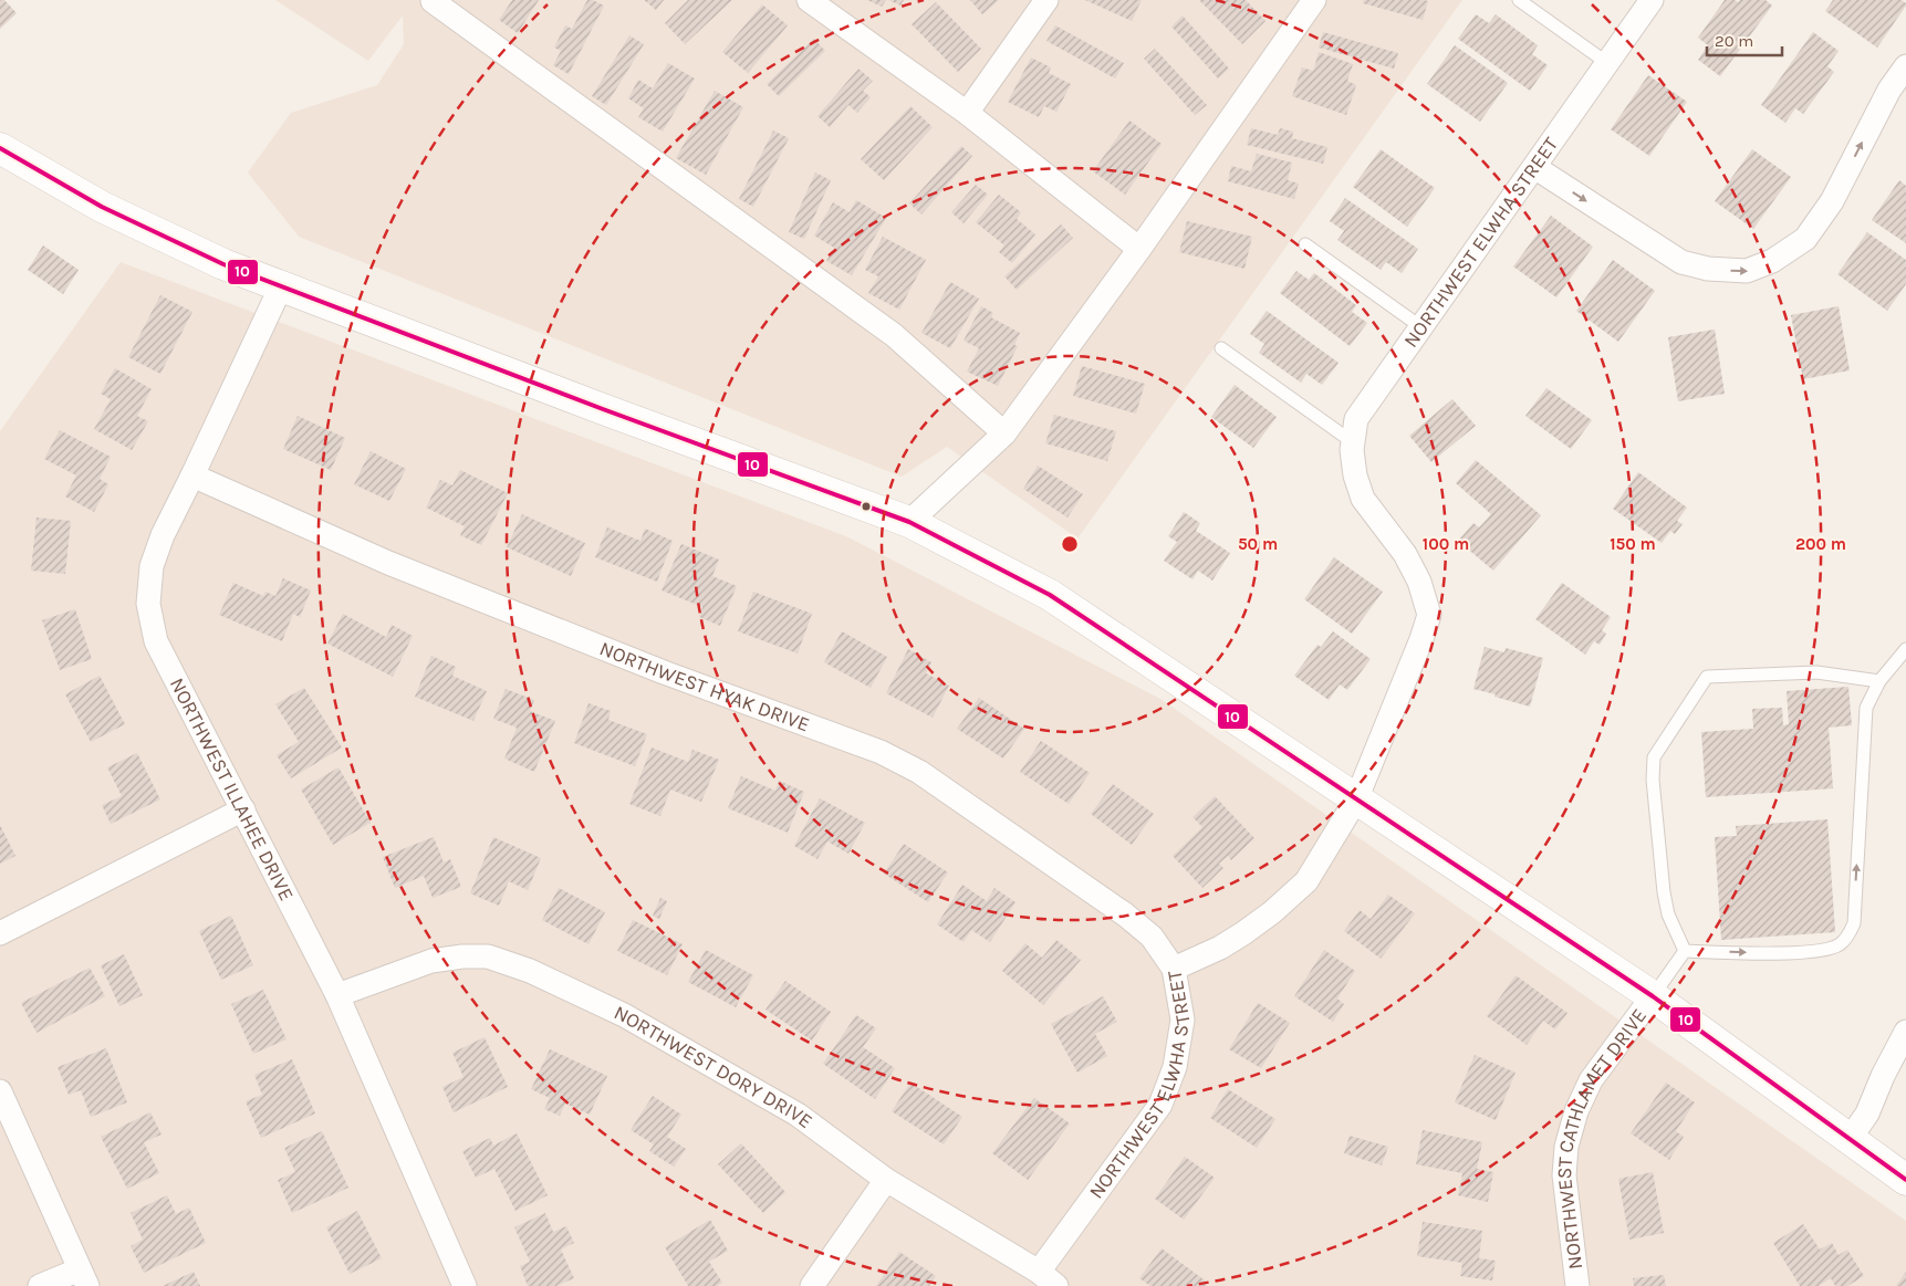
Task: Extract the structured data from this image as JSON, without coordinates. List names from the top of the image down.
{
  "streets": {
    "street": [
      "NORTHWEST ELWHA STREET",
      "NORTHWEST HYAK DRIVE",
      "NORTHWEST ILLAHEE DRIVE",
      "NORTHWEST DORY DRIVE",
      "NORTHWEST CATHLAMET DRIVE"
    ]
  },
  "crossings": [
    ["NORTHWEST ELWHA STREET", "NORTHWEST HYAK DRIVE"],
    ["NORTHWEST ELWHA STREET", "NORTHWEST DORY DRIVE"],
    ["NORTHWEST HYAK DRIVE", "NORTHWEST ILLAHEE DRIVE"],
    ["NORTHWEST ILLAHEE DRIVE", "NORTHWEST DORY DRIVE"]
  ],
  "lines": ["transit line 10"],
  "scale_bar": "20 m",
  "rings": [
    "50 m",
    "100 m",
    "150 m",
    "200 m"
  ]
}
